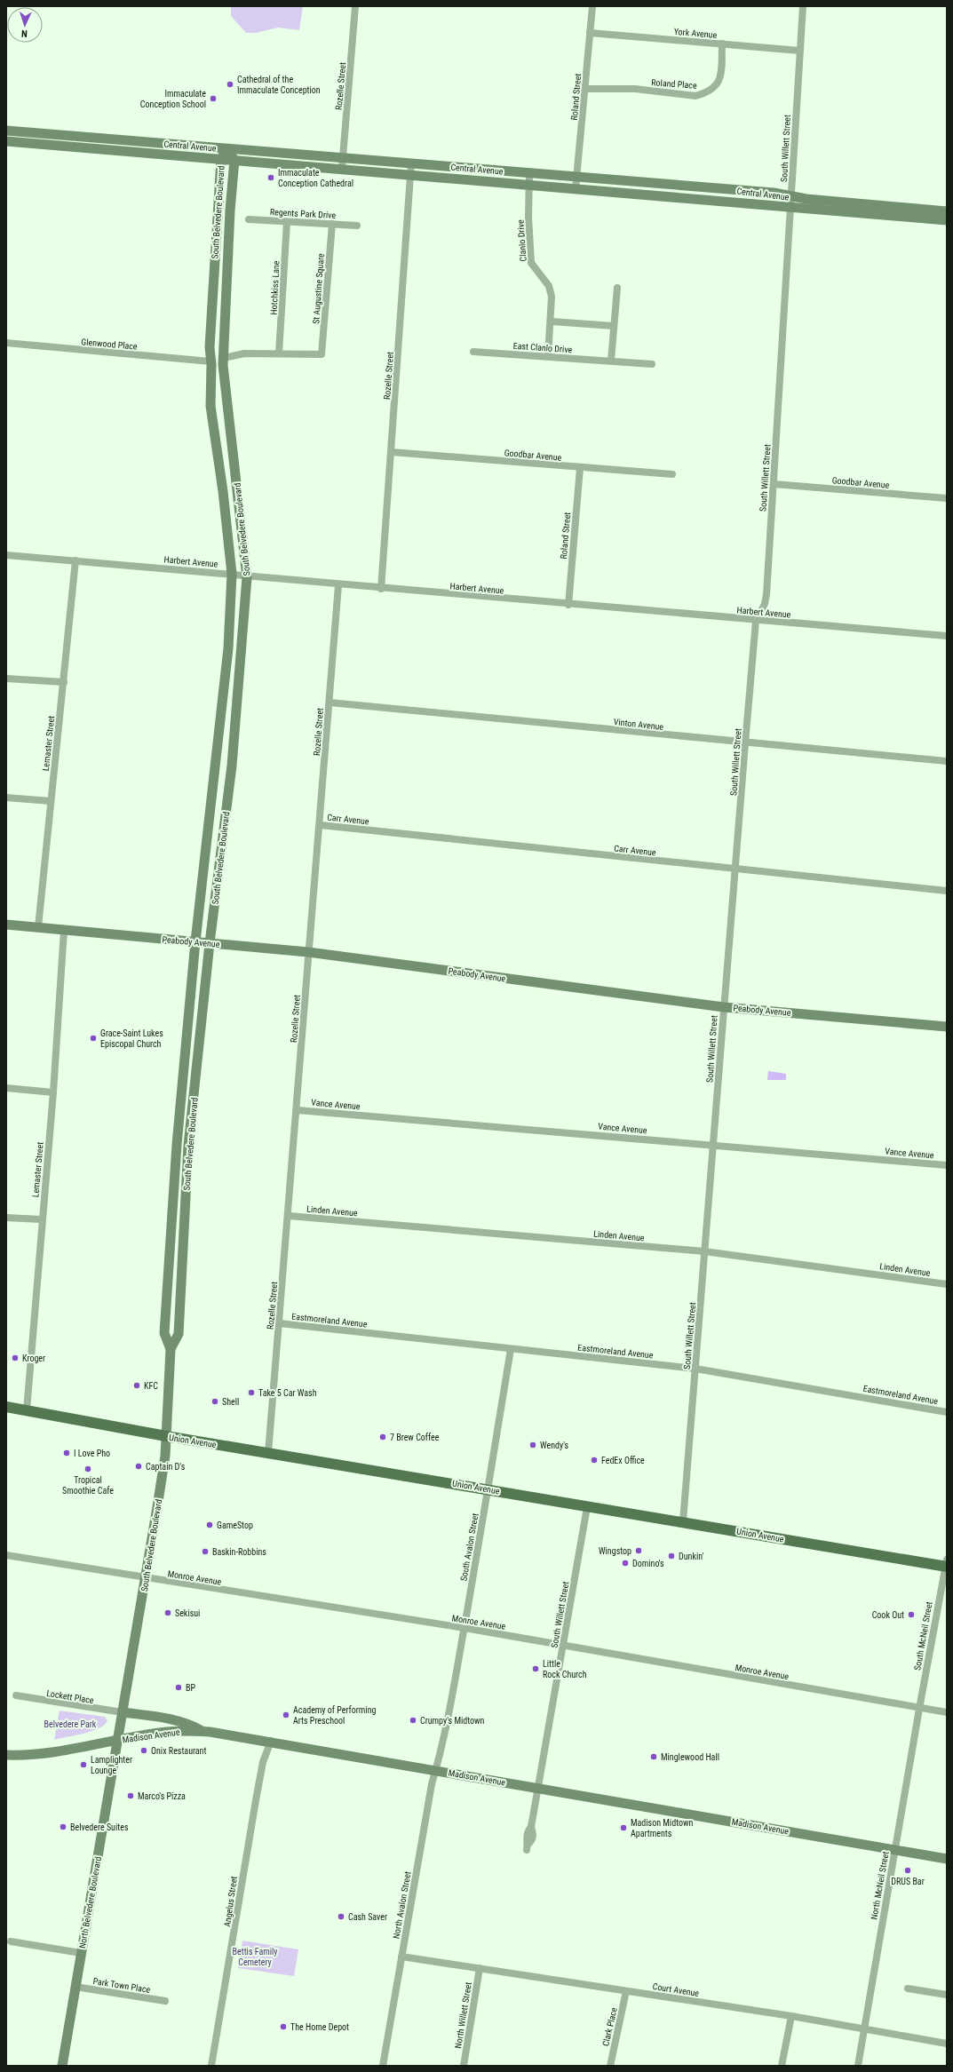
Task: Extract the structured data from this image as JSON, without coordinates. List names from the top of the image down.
{
  "streets": {
    "main road": ["Union Avenue"],
    "street": [
      "York Avenue",
      "Roland Place",
      "Rozelle Street",
      "Roland Street",
      "Central Avenue",
      "South Willett Street",
      "South Belvedere Boulevard",
      "Regents Park Drive",
      "Clanlo Drive",
      "Hotchkiss Lane",
      "St Augustine Square",
      "Glenwood Place",
      "East Clanlo Drive",
      "Goodbar Avenue",
      "Harbert Avenue",
      "Vinton Avenue",
      "Lemaster Street",
      "Carr Avenue",
      "Peabody Avenue",
      "Vance Avenue",
      "Linden Avenue",
      "Eastmoreland Avenue",
      "South Avalon Street",
      "Monroe Avenue",
      "South McNeil Street",
      "Lockett Place",
      "Madison Avenue",
      "North McNeil Street",
      "Angelus Street",
      "North Belvedere Boulevard",
      "North Avalon Street",
      "Park Town Place",
      "Court Avenue",
      "North Willett Street",
      "Clark Place"
    ]
  },
  "crossings": [
    ["York Avenue", "Roland Place"],
    ["York Avenue", "Roland Street"],
    ["York Avenue", "South Willett Street"],
    ["Roland Place", "Roland Street"],
    ["Rozelle Street", "Central Avenue"],
    ["Rozelle Street", "Goodbar Avenue"],
    ["Rozelle Street", "Harbert Avenue"],
    ["Rozelle Street", "Vinton Avenue"],
    ["Rozelle Street", "Carr Avenue"],
    ["Rozelle Street", "Peabody Avenue"],
    ["Rozelle Street", "Vance Avenue"],
    ["Rozelle Street", "Linden Avenue"],
    ["Rozelle Street", "Eastmoreland Avenue"],
    ["Rozelle Street", "Union Avenue"],
    ["Roland Street", "Central Avenue"],
    ["Roland Street", "Goodbar Avenue"],
    ["Roland Street", "Harbert Avenue"],
    ["Central Avenue", "South Willett Street"],
    ["Central Avenue", "South Belvedere Boulevard"],
    ["Central Avenue", "Clanlo Drive"],
    ["South Willett Street", "Goodbar Avenue"],
    ["South Willett Street", "Harbert Avenue"],
    ["South Willett Street", "Vinton Avenue"],
    ["South Willett Street", "Carr Avenue"],
    ["South Willett Street", "Peabody Avenue"],
    ["South Willett Street", "Vance Avenue"],
    ["South Willett Street", "Linden Avenue"],
    ["South Willett Street", "Eastmoreland Avenue"],
    ["South Willett Street", "Union Avenue"],
    ["South Willett Street", "Monroe Avenue"],
    ["South Willett Street", "Madison Avenue"],
    ["South Belvedere Boulevard", "Glenwood Place"],
    ["South Belvedere Boulevard", "Harbert Avenue"],
    ["South Belvedere Boulevard", "Peabody Avenue"],
    ["South Belvedere Boulevard", "Union Avenue"],
    ["South Belvedere Boulevard", "Monroe Avenue"],
    ["South Belvedere Boulevard", "Lockett Place"],
    ["South Belvedere Boulevard", "Madison Avenue"],
    ["South Belvedere Boulevard", "North Belvedere Boulevard"],
    ["Regents Park Drive", "Hotchkiss Lane"],
    ["Regents Park Drive", "St Augustine Square"],
    ["Clanlo Drive", "East Clanlo Drive"],
    ["Hotchkiss Lane", "St Augustine Square"],
    ["Harbert Avenue", "Lemaster Street"],
    ["Lemaster Street", "Peabody Avenue"],
    ["Lemaster Street", "Union Avenue"],
    ["Eastmoreland Avenue", "South Avalon Street"],
    ["Union Avenue", "South Avalon Street"],
    ["Union Avenue", "South McNeil Street"],
    ["South Avalon Street", "Monroe Avenue"],
    ["South Avalon Street", "North Avalon Street"],
    ["Monroe Avenue", "South McNeil Street"],
    ["Monroe Avenue", "North McNeil Street"],
    ["South McNeil Street", "North McNeil Street"],
    ["Madison Avenue", "North McNeil Street"],
    ["Madison Avenue", "Angelus Street"],
    ["Madison Avenue", "North Belvedere Boulevard"],
    ["Madison Avenue", "North Avalon Street"],
    ["North McNeil Street", "Court Avenue"],
    ["North Belvedere Boulevard", "Park Town Place"],
    ["North Avalon Street", "Court Avenue"],
    ["Court Avenue", "North Willett Street"],
    ["Court Avenue", "Clark Place"]
  ],
  "parks": ["Belvedere Park", "Bettis Family Cemetery"],
  "places": [
    "Cathedral of the Immaculate Conception",
    "Immaculate Conception School",
    "Immaculate Conception Cathedral",
    "Grace-Saint Lukes Episcopal Church",
    "Kroger",
    "KFC",
    "Take 5 Car Wash",
    "Shell",
    "7 Brew Coffee",
    "Wendy's",
    "I Love Pho",
    "FedEx Office",
    "Captain D's",
    "Tropical Smoothie Cafe",
    "GameStop",
    "Wingstop",
    "Baskin-Robbins",
    "Dunkin'",
    "Domino's",
    "Sekisui",
    "Cook Out",
    "Little Rock Church",
    "BP",
    "Academy of Performing Arts Preschool",
    "Crumpy's Midtown",
    "Onix Restaurant",
    "Minglewood Hall",
    "Lamplighter Lounge",
    "Marco's Pizza",
    "Belvedere Suites",
    "Madison Midtown Apartments",
    "DRUS Bar",
    "Cash Saver",
    "The Home Depot"
  ],
  "north": "bottom"
}
